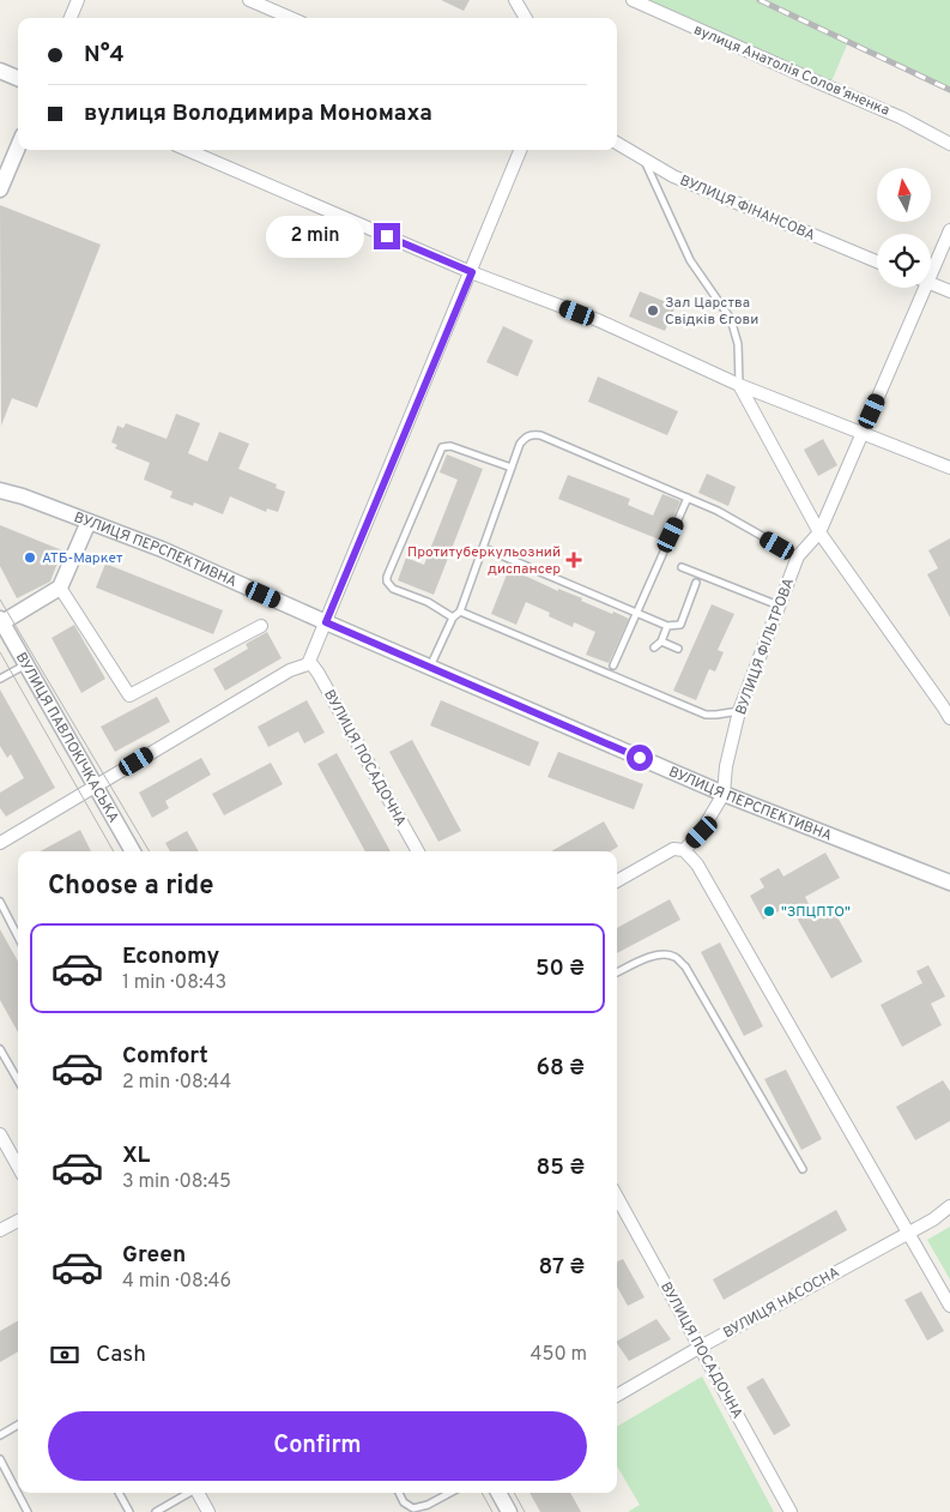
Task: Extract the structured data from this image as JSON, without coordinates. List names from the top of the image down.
{
  "streets": {
    "street": [
      "вулиця Анатолія Соловʼяненка",
      "ВУЛИЦЯ ФІНАНСОВА",
      "ВУЛИЦЯ ПЕРСПЕКТИВНА",
      "ВУЛИЦЯ ФІЛЬТРОВА",
      "ВУЛИЦЯ ПАВЛОКІЧКАСЬКА",
      "ВУЛИЦЯ ПОСАДОЧНА",
      "ВУЛИЦЯ НАСОСНА"
    ]
  },
  "crossings": [
    ["ВУЛИЦЯ ПЕРСПЕКТИВНА", "ВУЛИЦЯ ФІЛЬТРОВА"],
    ["ВУЛИЦЯ ПОСАДОЧНА", "ВУЛИЦЯ НАСОСНА"]
  ],
  "places": {
    "other": ["Зал Царства Свідків Єгови", "АТБ-Маркет", "\"ЗПЦПТО\""],
    "health": ["Протитуберкульозний диспансер"]
  },
  "north": "top",
  "page": {
    "banner": ["N°4", "вулиця Володимира Мономаха"],
    "bubble": "2 min",
    "heading": "Choose a ride",
    "list": [
      {
        "name": "Economy",
        "note": "1 min · 08:43",
        "value": "50 ₴"
      },
      {
        "name": "Comfort",
        "note": "2 min · 08:44",
        "value": "68 ₴"
      },
      {
        "name": "XL",
        "note": "3 min · 08:45",
        "value": "85 ₴"
      },
      {
        "name": "Green",
        "note": "4 min · 08:46",
        "value": "87 ₴"
      }
    ],
    "pay": ["Cash", "450 m"],
    "buttons": "Confirm"
  }
}
